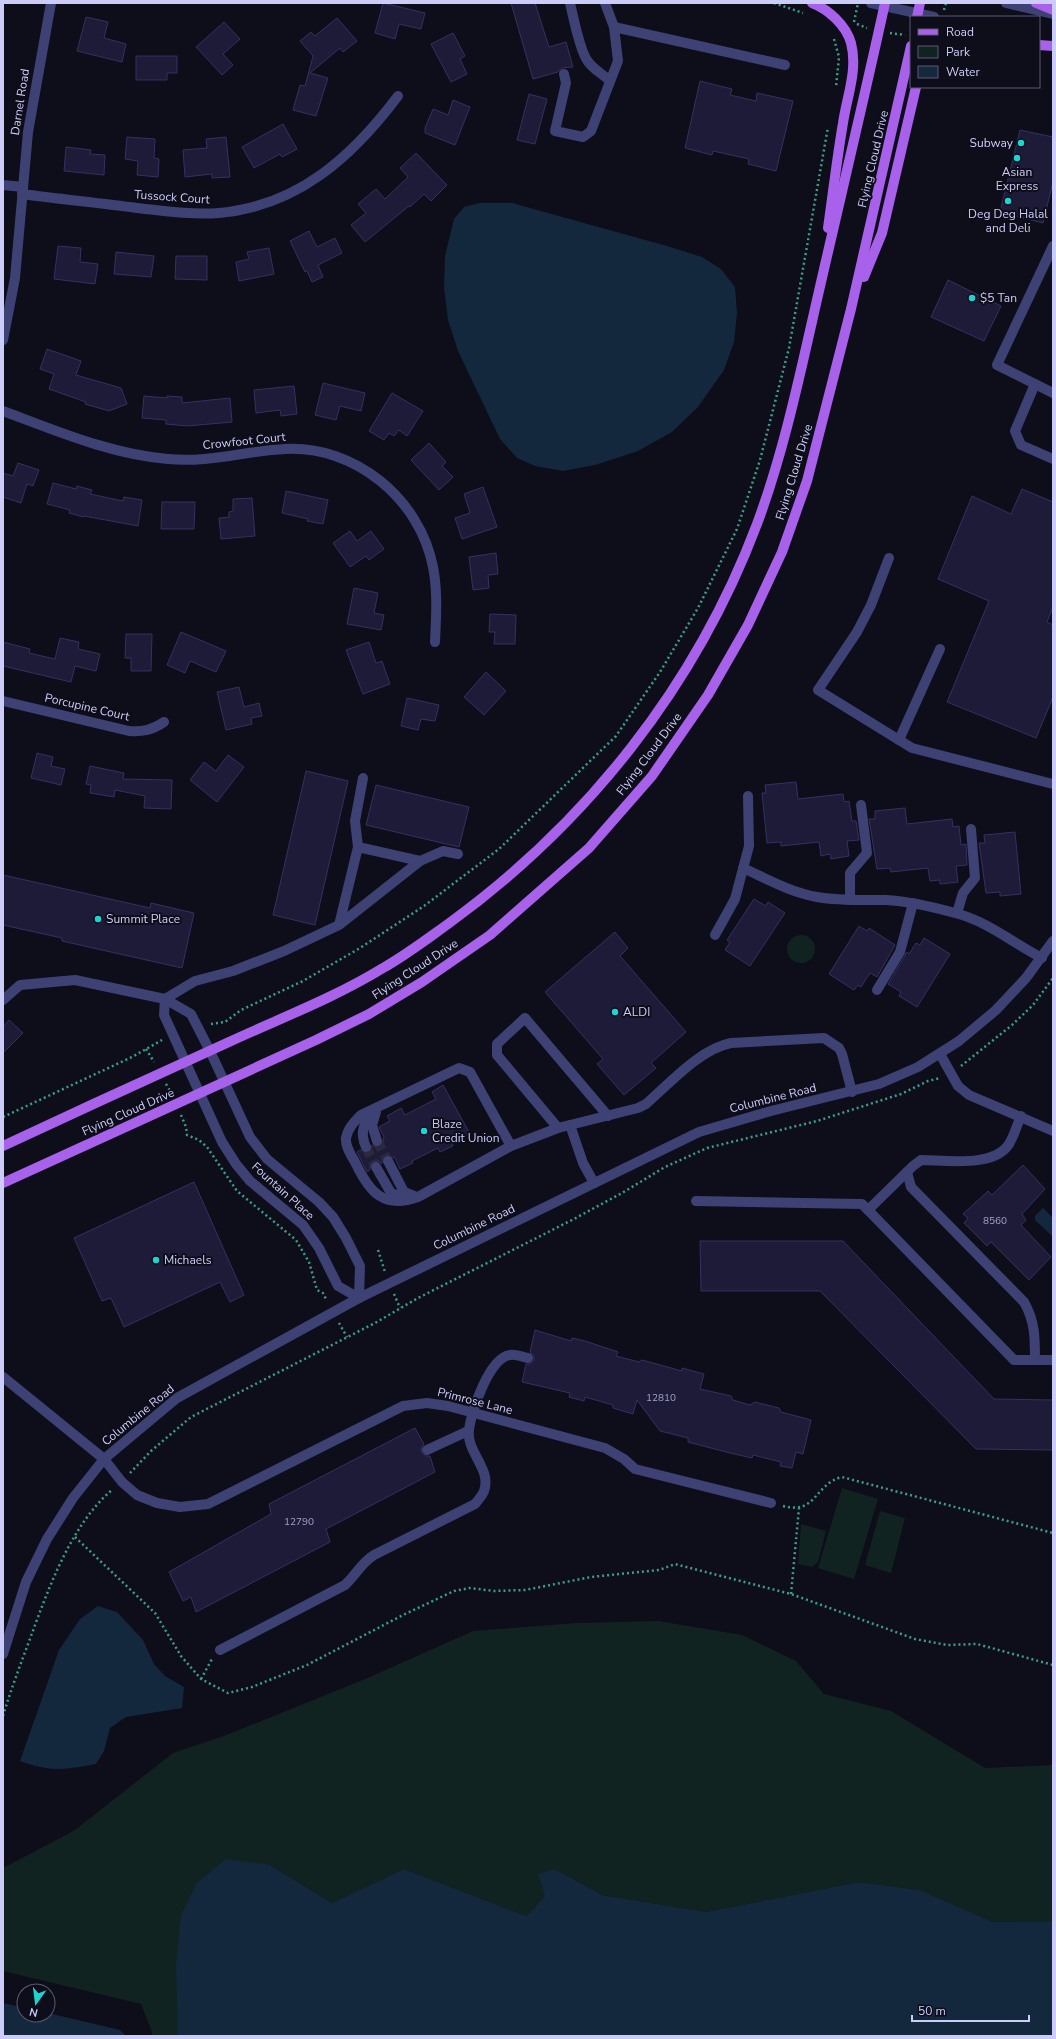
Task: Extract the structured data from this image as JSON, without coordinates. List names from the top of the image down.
{
  "streets": {
    "main road": ["Flying Cloud Drive"],
    "street": [
      "Darnel Road",
      "Tussock Court",
      "Crowfoot Court",
      "Porcupine Court",
      "Columbine Road",
      "Fountain Place",
      "Primrose Lane"
    ]
  },
  "crossings": [
    ["Darnel Road", "Tussock Court"],
    ["Flying Cloud Drive", "Fountain Place"],
    ["Columbine Road", "Fountain Place"],
    ["Columbine Road", "Primrose Lane"]
  ],
  "places": [
    "Subway",
    "Asian Express",
    "Deg Deg Halal and Deli",
    "$5 Tan",
    "Summit Place",
    "ALDI",
    "Blaze Credit Union",
    "Michaels"
  ],
  "house_numbers": ["8560", "12810", "12790"],
  "legend": ["Road", "Park", "Water"],
  "scale_bar": "50 m",
  "north": "bottom"
}
